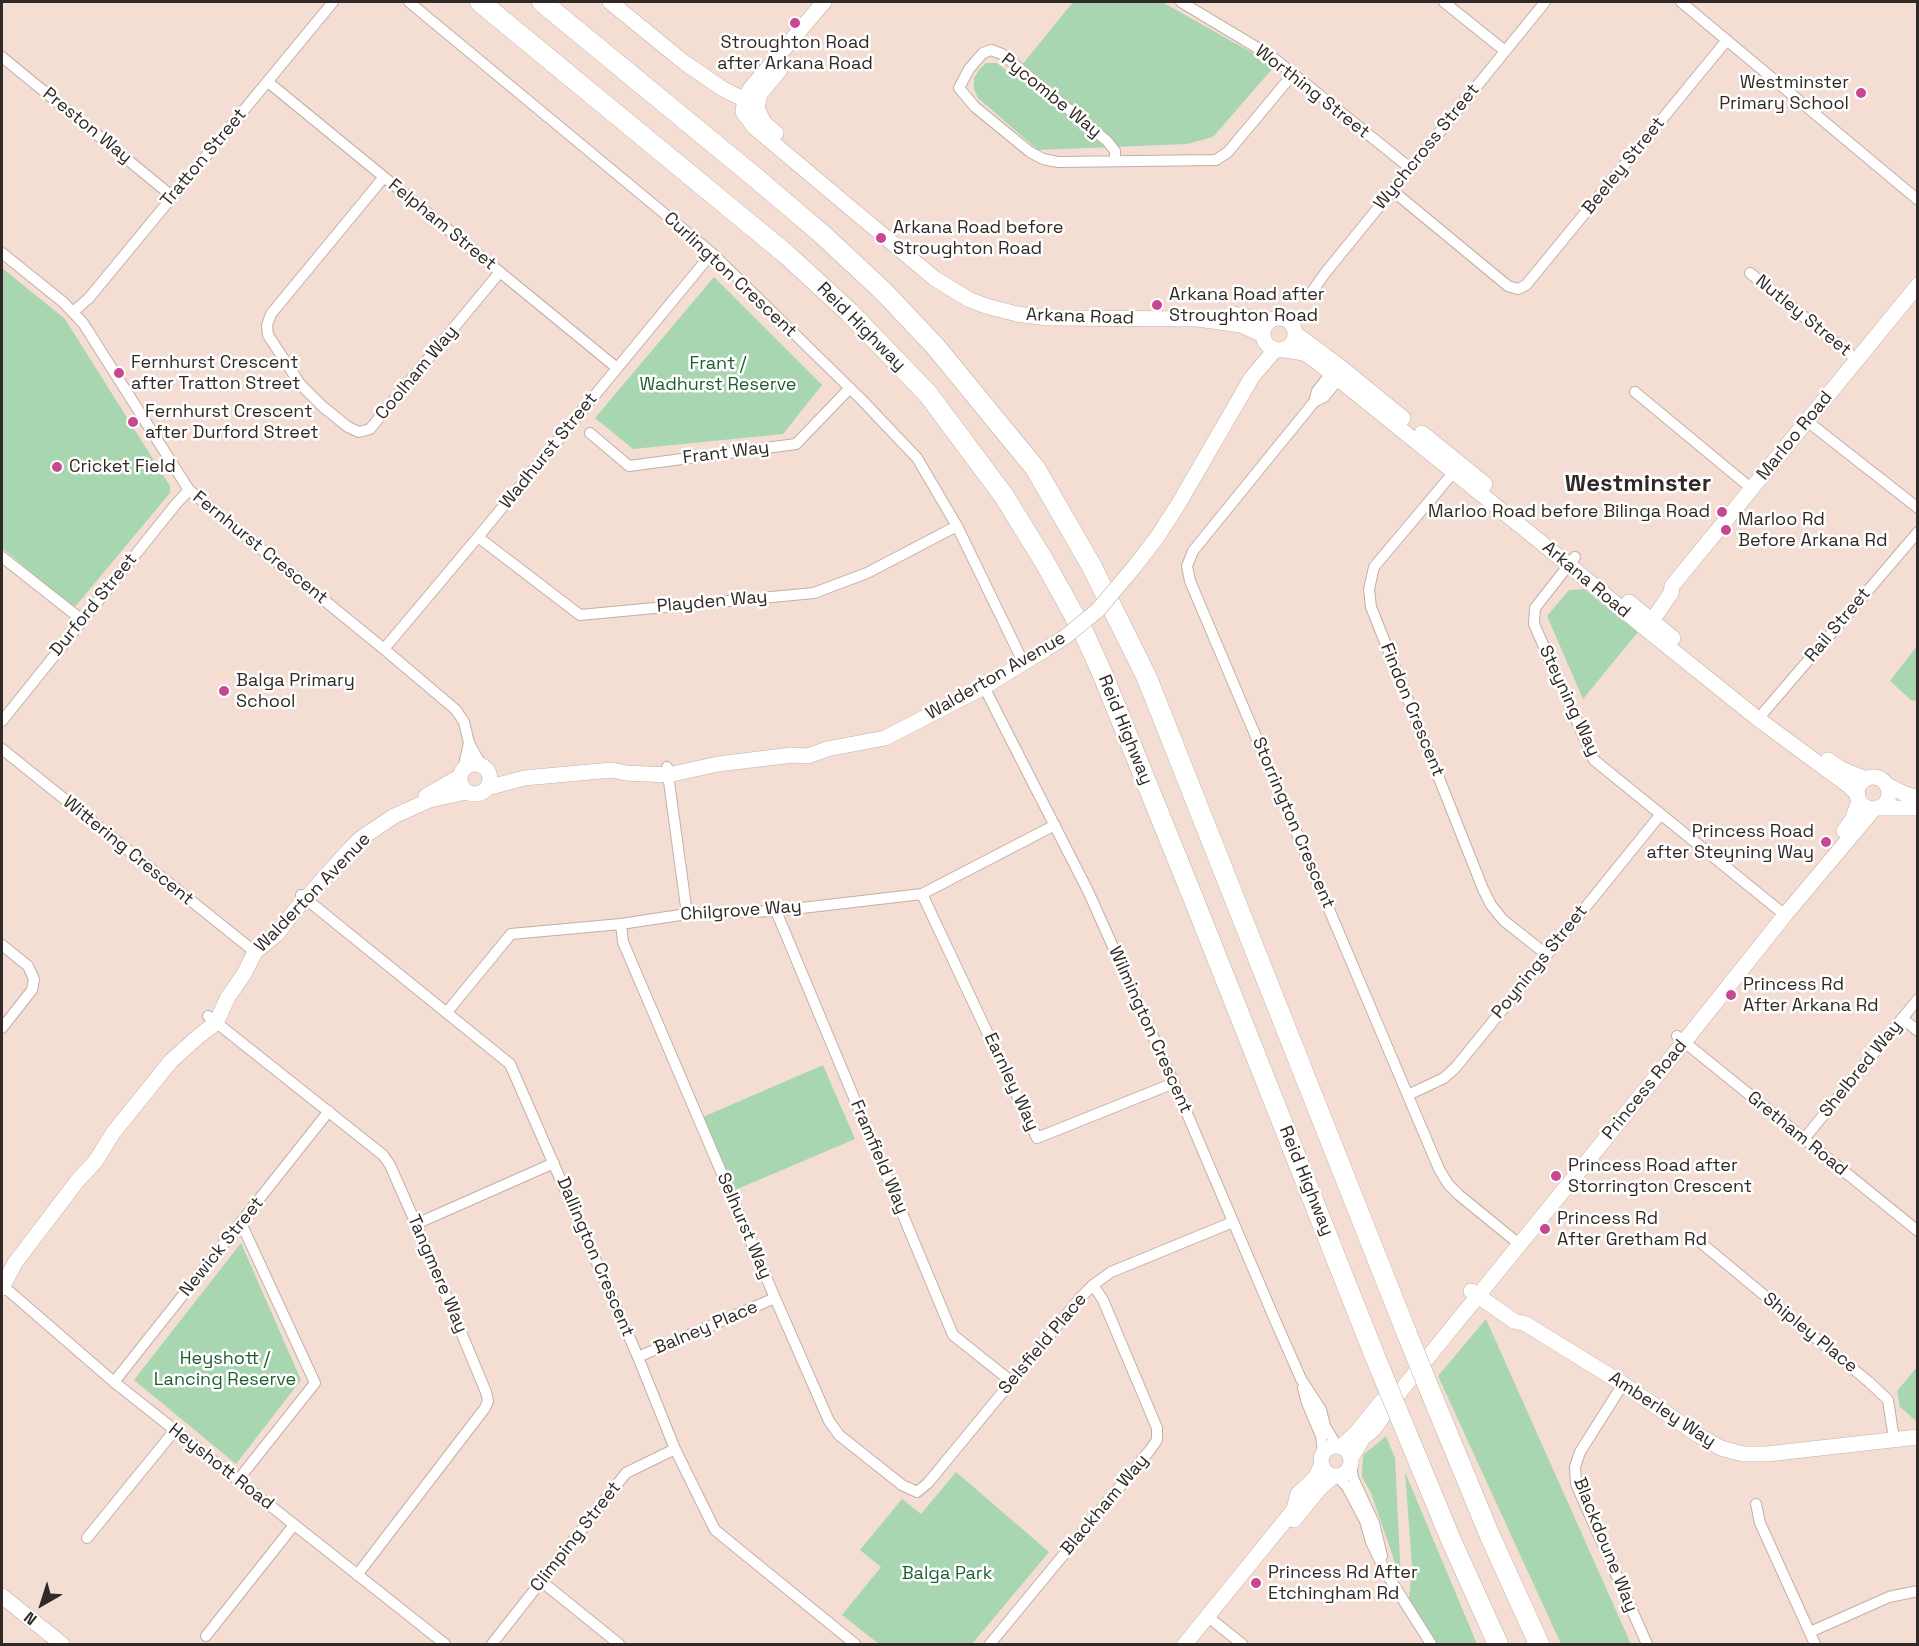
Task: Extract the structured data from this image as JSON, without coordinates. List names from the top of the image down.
{
  "streets": {
    "highway": ["Reid Highway"],
    "street": [
      "Worthing Street",
      "Pycombe Way",
      "Preston Way",
      "Wychcross Street",
      "Tratton Street",
      "Beeley Street",
      "Felpham Street",
      "Curlington Crescent",
      "Nutley Street",
      "Arkana Road",
      "Coolham Way",
      "Marloo Road",
      "Wadhurst Street",
      "Frant Way",
      "Fernhurst Crescent",
      "Playden Way",
      "Durford Street",
      "Rail Street",
      "Walderton Avenue",
      "Steyning Way",
      "Findon Crescent",
      "Storrington Crescent",
      "Wittering Crescent",
      "Chilgrove Way",
      "Poynings Street",
      "Wilmington Crescent",
      "Shelbred Way",
      "Earnley Way",
      "Princess Road",
      "Gretham Road",
      "Framfield Way",
      "Selhurst Way",
      "Newick Street",
      "Dallington Crescent",
      "Tangmere Way",
      "Balney Place",
      "Shipley Place",
      "Selsfield Place",
      "Amberley Way",
      "Heyshott Road",
      "Blackham Way",
      "Climping Street",
      "Blackdoune Way"
    ]
  },
  "crossings": [
    ["Worthing Street", "Pycombe Way"],
    ["Worthing Street", "Wychcross Street"],
    ["Preston Way", "Tratton Street"],
    ["Wychcross Street", "Beeley Street"],
    ["Tratton Street", "Felpham Street"],
    ["Tratton Street", "Fernhurst Crescent"],
    ["Felpham Street", "Coolham Way"],
    ["Felpham Street", "Wadhurst Street"],
    ["Curlington Crescent", "Wadhurst Street"],
    ["Curlington Crescent", "Frant Way"],
    ["Curlington Crescent", "Playden Way"],
    ["Curlington Crescent", "Walderton Avenue"],
    ["Nutley Street", "Marloo Road"],
    ["Arkana Road", "Marloo Road"],
    ["Arkana Road", "Rail Street"],
    ["Arkana Road", "Walderton Avenue"],
    ["Arkana Road", "Steyning Way"],
    ["Arkana Road", "Findon Crescent"],
    ["Arkana Road", "Storrington Crescent"],
    ["Arkana Road", "Princess Road"],
    ["Wadhurst Street", "Fernhurst Crescent"],
    ["Wadhurst Street", "Playden Way"],
    ["Fernhurst Crescent", "Durford Street"],
    ["Fernhurst Crescent", "Walderton Avenue"],
    ["Walderton Avenue", "Wittering Crescent"],
    ["Walderton Avenue", "Wilmington Crescent"],
    ["Walderton Avenue", "Dallington Crescent"],
    ["Walderton Avenue", "Tangmere Way"],
    ["Walderton Avenue", "Heyshott Road"],
    ["Steyning Way", "Poynings Street"],
    ["Steyning Way", "Princess Road"],
    ["Findon Crescent", "Poynings Street"],
    ["Storrington Crescent", "Poynings Street"],
    ["Storrington Crescent", "Princess Road"],
    ["Chilgrove Way", "Wilmington Crescent"],
    ["Chilgrove Way", "Earnley Way"],
    ["Chilgrove Way", "Framfield Way"],
    ["Chilgrove Way", "Selhurst Way"],
    ["Chilgrove Way", "Dallington Crescent"],
    ["Wilmington Crescent", "Earnley Way"],
    ["Wilmington Crescent", "Princess Road"],
    ["Wilmington Crescent", "Selsfield Place"],
    ["Shelbred Way", "Gretham Road"],
    ["Princess Road", "Gretham Road"],
    ["Princess Road", "Amberley Way"],
    ["Framfield Way", "Selsfield Place"],
    ["Selhurst Way", "Balney Place"],
    ["Selhurst Way", "Selsfield Place"],
    ["Newick Street", "Tangmere Way"],
    ["Newick Street", "Heyshott Road"],
    ["Dallington Crescent", "Balney Place"],
    ["Dallington Crescent", "Climping Street"],
    ["Tangmere Way", "Heyshott Road"],
    ["Shipley Place", "Amberley Way"],
    ["Selsfield Place", "Blackham Way"],
    ["Amberley Way", "Blackdoune Way"]
  ],
  "districts": ["Westminster"],
  "parks": ["Frant / Wadhurst Reserve", "Heyshott / Lancing Reserve", "Balga Park"],
  "places": [
    "Stroughton Road after Arkana Road",
    "Westminster Primary School",
    "Arkana Road before Stroughton Road",
    "Arkana Road after Stroughton Road",
    "Fernhurst Crescent after Tratton Street",
    "Fernhurst Crescent after Durford Street",
    "Cricket Field",
    "Marloo Road before Bilinga Road",
    "Marloo Rd Before Arkana Rd",
    "Balga Primary School",
    "Princess Road after Steyning Way",
    "Princess Rd After Arkana Rd",
    "Princess Road after Storrington Crescent",
    "Princess Rd After Gretham Rd",
    "Princess Rd After Etchingham Rd"
  ],
  "north": "bottom left"
}
